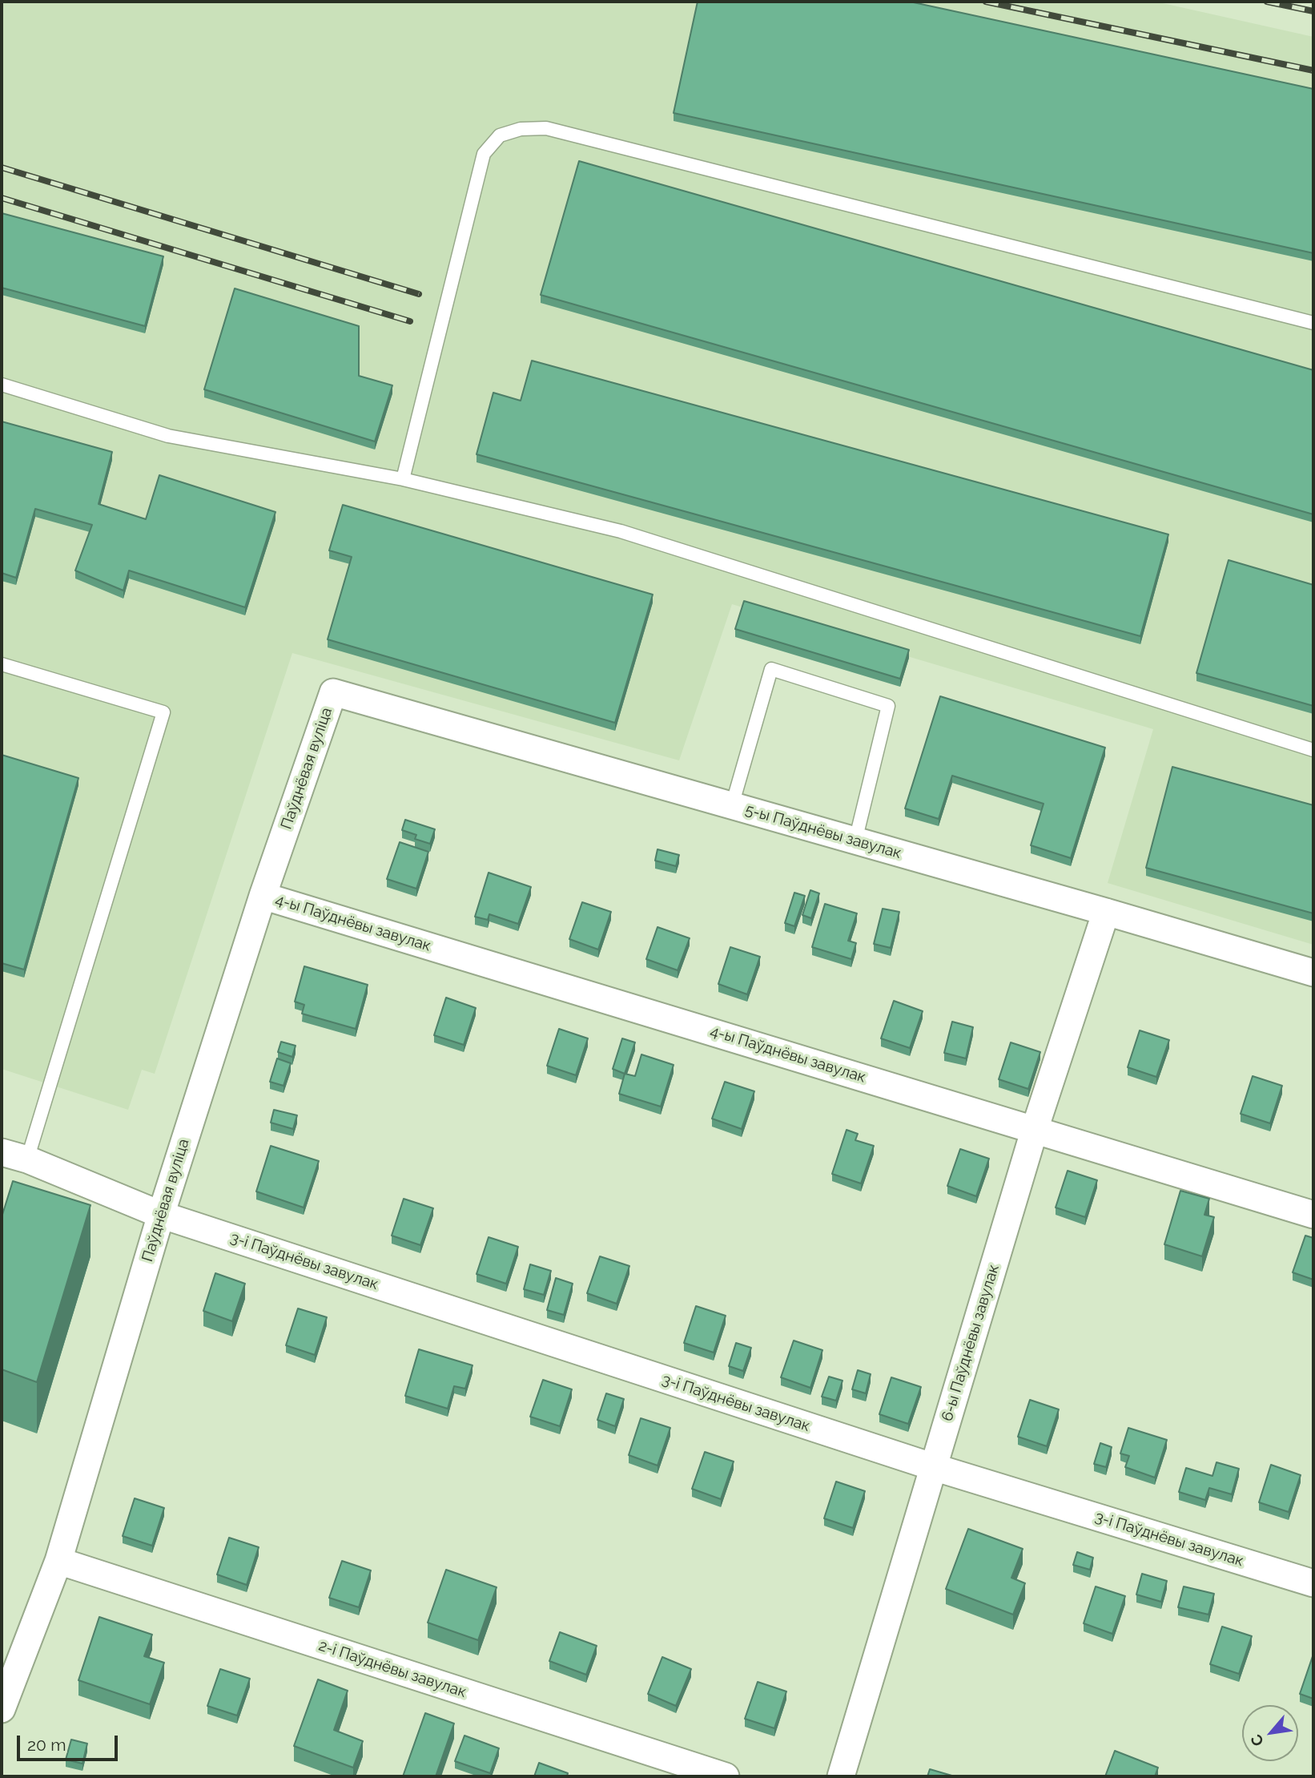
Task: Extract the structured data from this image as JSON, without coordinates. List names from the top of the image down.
{
  "streets": {
    "street": [
      "Паўднёвая вуліца",
      "5-ы Паўднёвы завулак",
      "4-ы Паўднёвы завулак",
      "3-і Паўднёвы завулак",
      "6-ы Паўднёвы завулак",
      "2-і Паўднёвы завулак"
    ]
  },
  "crossings": [
    ["Паўднёвая вуліца", "5-ы Паўднёвы завулак"],
    ["Паўднёвая вуліца", "4-ы Паўднёвы завулак"],
    ["Паўднёвая вуліца", "3-і Паўднёвы завулак"],
    ["Паўднёвая вуліца", "2-і Паўднёвы завулак"],
    ["5-ы Паўднёвы завулак", "6-ы Паўднёвы завулак"],
    ["4-ы Паўднёвы завулак", "6-ы Паўднёвы завулак"],
    ["3-і Паўднёвы завулак", "6-ы Паўднёвы завулак"]
  ],
  "scale_bar": "20 m",
  "north": "bottom left"
}
